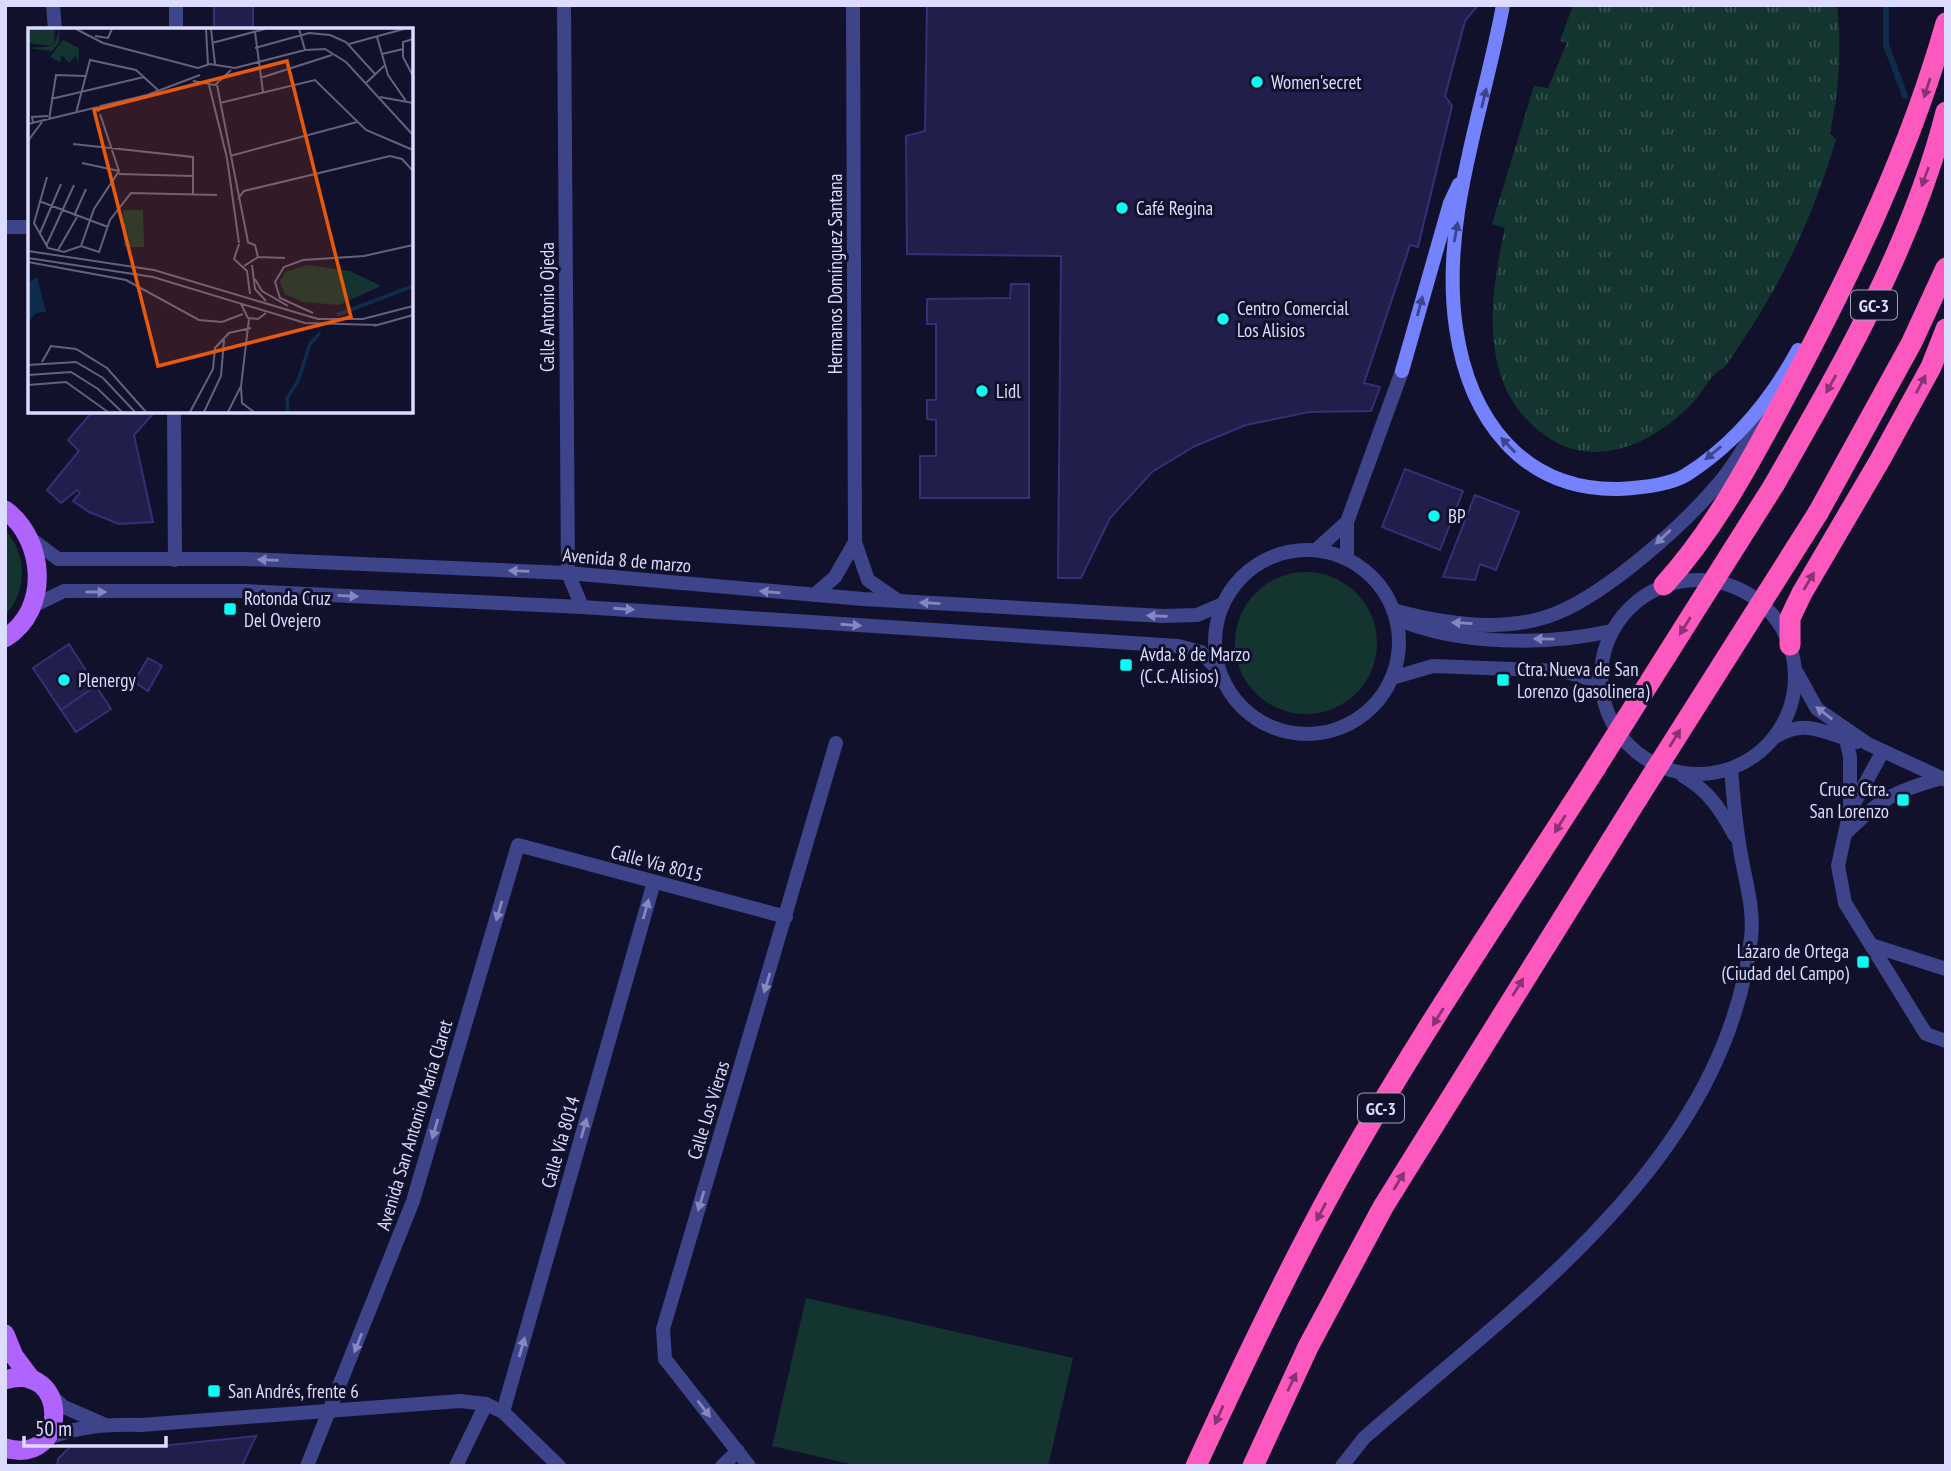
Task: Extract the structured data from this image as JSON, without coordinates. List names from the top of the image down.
{
  "streets": {
    "highway": ["GC-3"],
    "street": [
      "Hermanos Domínguez Santana",
      "Calle Antonio Ojeda",
      "Avenida 8 de marzo",
      "Calle Vía 8015",
      "Calle Los Vieras",
      "Avenida San Antonio María Claret",
      "Calle Vía 8014"
    ]
  },
  "crossings": [
    ["Hermanos Domínguez Santana", "Avenida 8 de marzo"],
    ["Calle Antonio Ojeda", "Avenida 8 de marzo"],
    ["Calle Vía 8015", "Calle Los Vieras"],
    ["Calle Vía 8015", "Avenida San Antonio María Claret"],
    ["Calle Vía 8015", "Calle Vía 8014"]
  ],
  "one_way": ["Calle Los Vieras", "Avenida San Antonio María Claret", "Calle Vía 8014"],
  "places": {
    "other": [
      "Women'secret",
      "Café Regina",
      "Centro Comercial Los Alisios",
      "Lidl",
      "BP",
      "Plenergy"
    ],
    "transit": [
      "Rotonda Cruz Del Ovejero",
      "Avda. 8 de Marzo (C.C. Alisios)",
      "Ctra. Nueva de San Lorenzo (gasolinera)",
      "Cruce Ctra. San Lorenzo",
      "Lázaro de Ortega (Ciudad del Campo)",
      "San Andrés, frente 6"
    ]
  },
  "scale_bar": "50 m"
}
